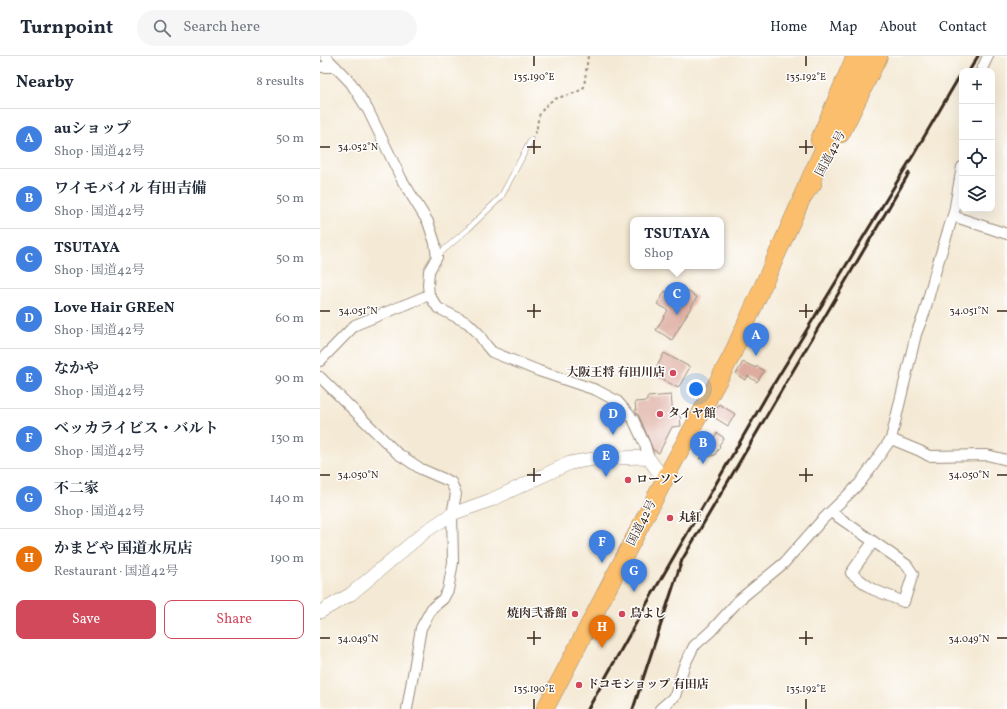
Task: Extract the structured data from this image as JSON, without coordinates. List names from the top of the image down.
{
  "streets": {
    "highway": ["国道42号"]
  },
  "places": [
    "大阪王将 有田川店",
    "タイヤ館",
    "ローソン",
    "丸紅",
    "焼肉弐番館",
    "鳥よし",
    "ドコモショップ 有田店"
  ],
  "page": {
    "header": "Turnpoint",
    "search": "Search here",
    "nav": [
      "Home",
      "Map",
      "About",
      "Contact"
    ],
    "heading": ["Nearby", "8 results"],
    "map_buttons": ["+", "−"],
    "list": [
      {
        "mark": "A",
        "name": "auショップ",
        "note": "Shop · 国道42号",
        "value": "50 m"
      },
      {
        "mark": "B",
        "name": "ワイモバイル 有田吉備",
        "note": "Shop · 国道42号",
        "value": "50 m"
      },
      {
        "mark": "C",
        "name": "TSUTAYA",
        "note": "Shop · 国道42号",
        "value": "50 m"
      },
      {
        "mark": "D",
        "name": "Love Hair GREeN",
        "note": "Shop · 国道42号",
        "value": "60 m"
      },
      {
        "mark": "E",
        "name": "なかや",
        "note": "Shop · 国道42号",
        "value": "90 m"
      },
      {
        "mark": "F",
        "name": "ベッカライビス・バルト",
        "note": "Shop · 国道42号",
        "value": "130 m"
      },
      {
        "mark": "G",
        "name": "不二家",
        "note": "Shop · 国道42号",
        "value": "140 m"
      },
      {
        "mark": "H",
        "name": "かまどや 国道水尻店",
        "note": "Restaurant · 国道42号",
        "value": "190 m"
      }
    ],
    "popup": ["TSUTAYA", "Shop"],
    "pins": [
      "C",
      "A",
      "D",
      "B",
      "E",
      "F",
      "G",
      "H"
    ],
    "buttons": ["Save", "Share"]
  },
  "coordinates": [
    "135.190°E",
    "135.192°E",
    "34.052°N",
    "34.051°N",
    "34.050°N",
    "34.049°N"
  ]
}
